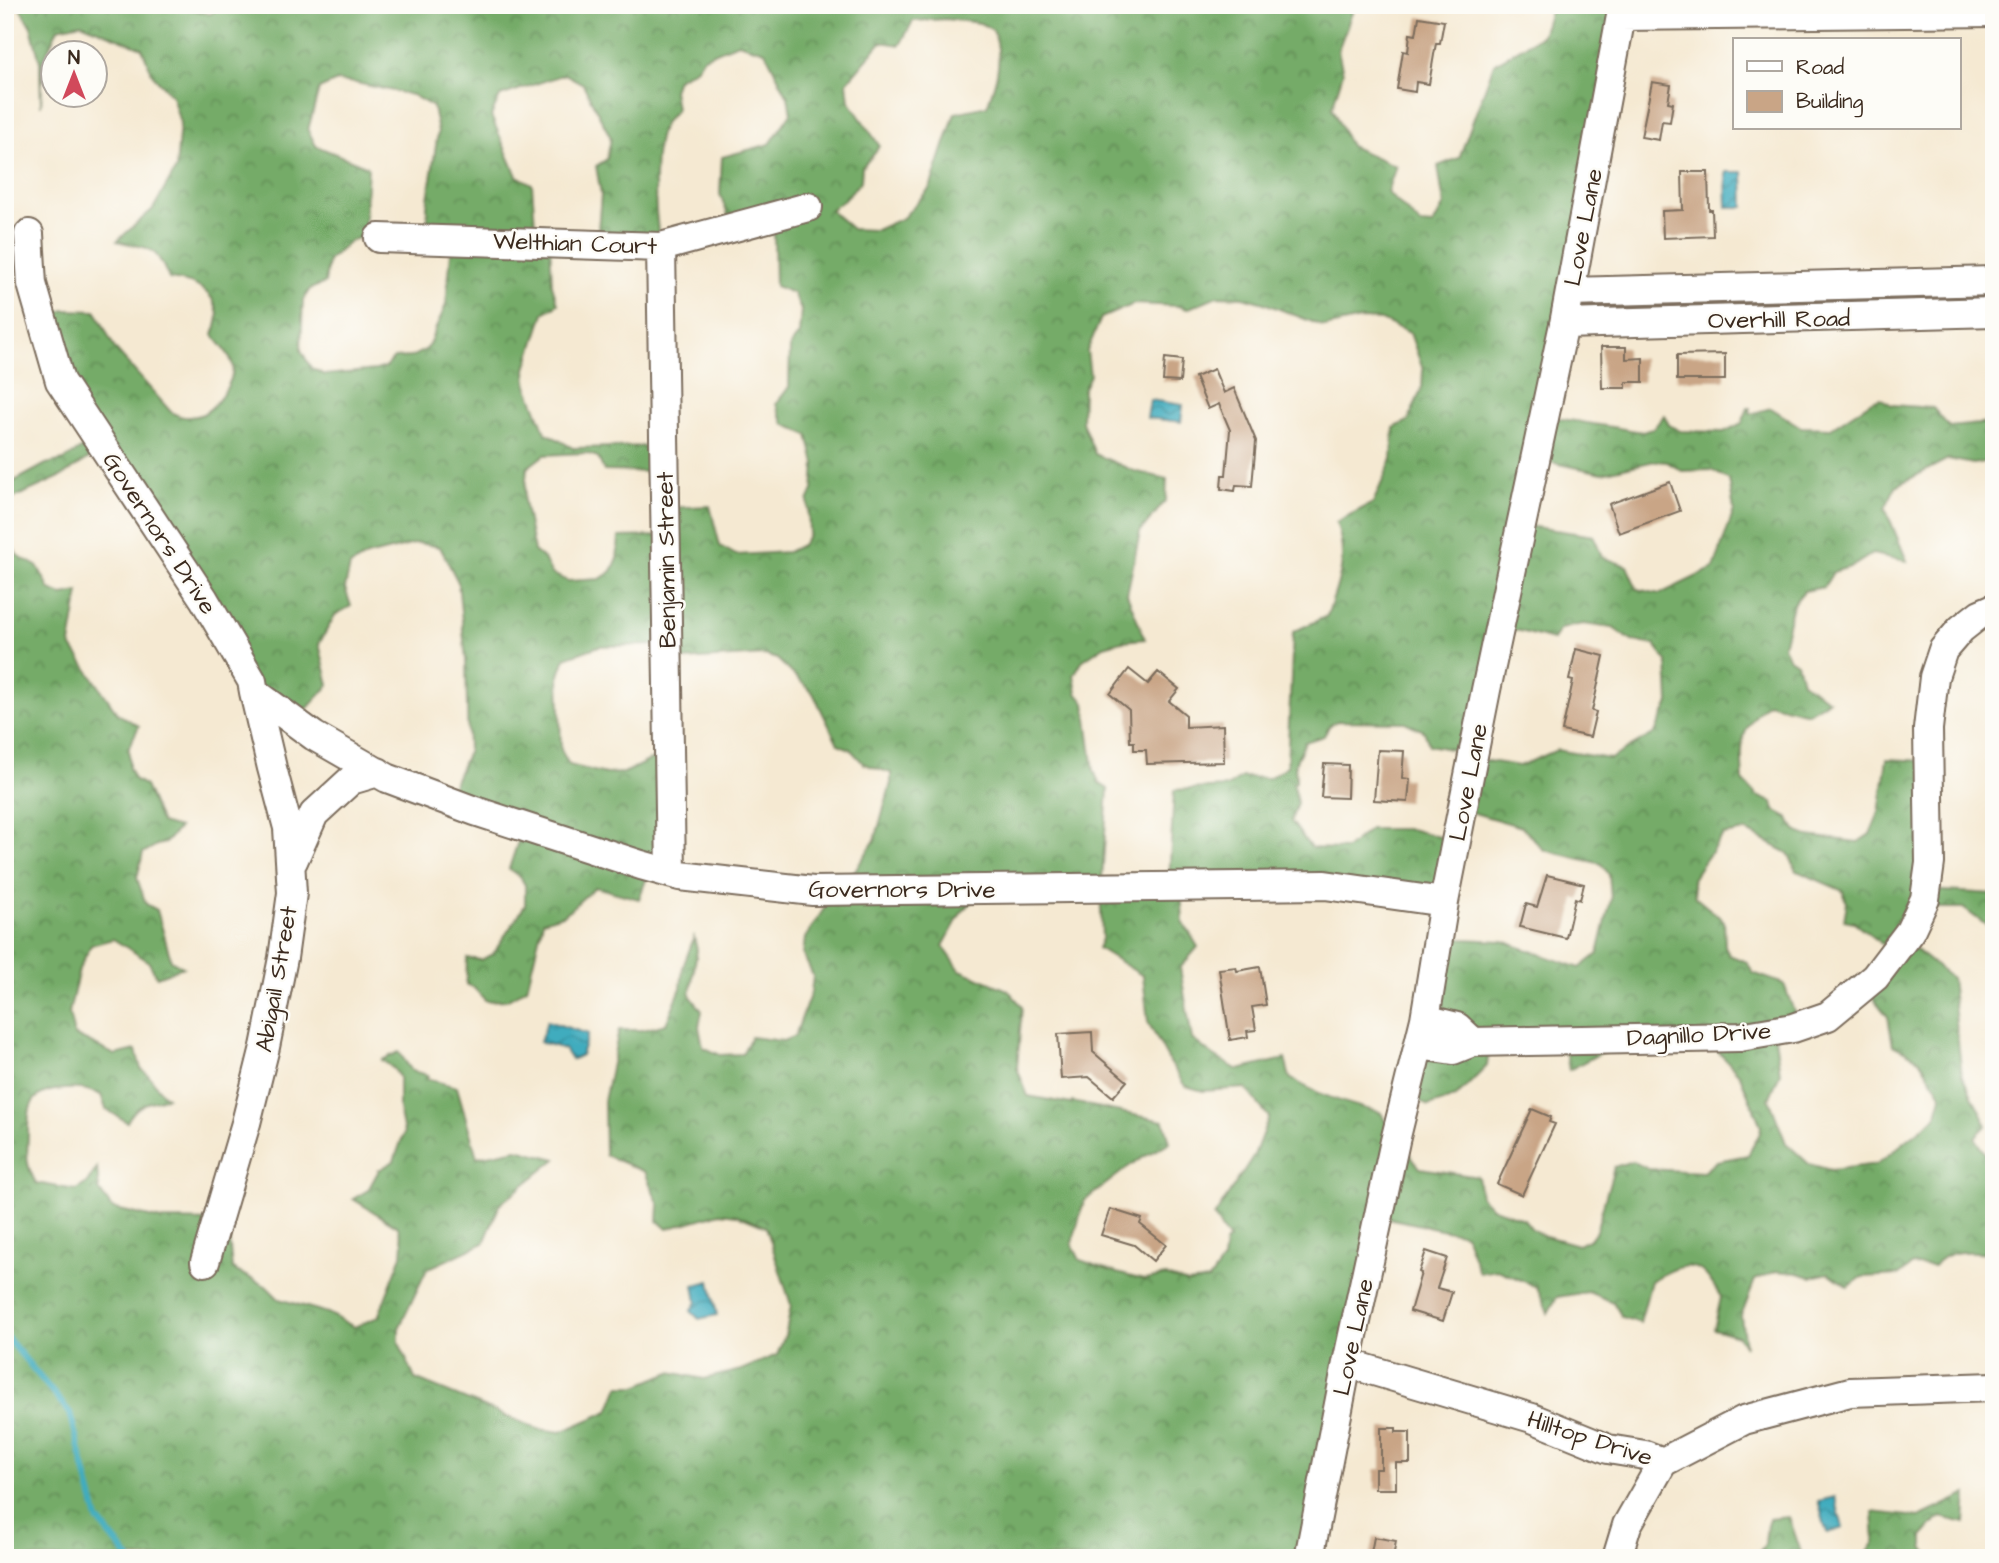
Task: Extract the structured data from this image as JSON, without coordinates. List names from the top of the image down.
{
  "streets": {
    "street": [
      "Love Lane",
      "Welthian Court",
      "Overhill Road",
      "Governors Drive",
      "Benjamin Street",
      "Abigail Street",
      "Dagnillo Drive",
      "Hilltop Drive"
    ]
  },
  "crossings": [
    ["Love Lane", "Overhill Road"],
    ["Love Lane", "Governors Drive"],
    ["Love Lane", "Dagnillo Drive"],
    ["Love Lane", "Hilltop Drive"],
    ["Welthian Court", "Benjamin Street"],
    ["Governors Drive", "Benjamin Street"],
    ["Governors Drive", "Abigail Street"]
  ],
  "legend": ["Road", "Building"],
  "north": "top"
}
